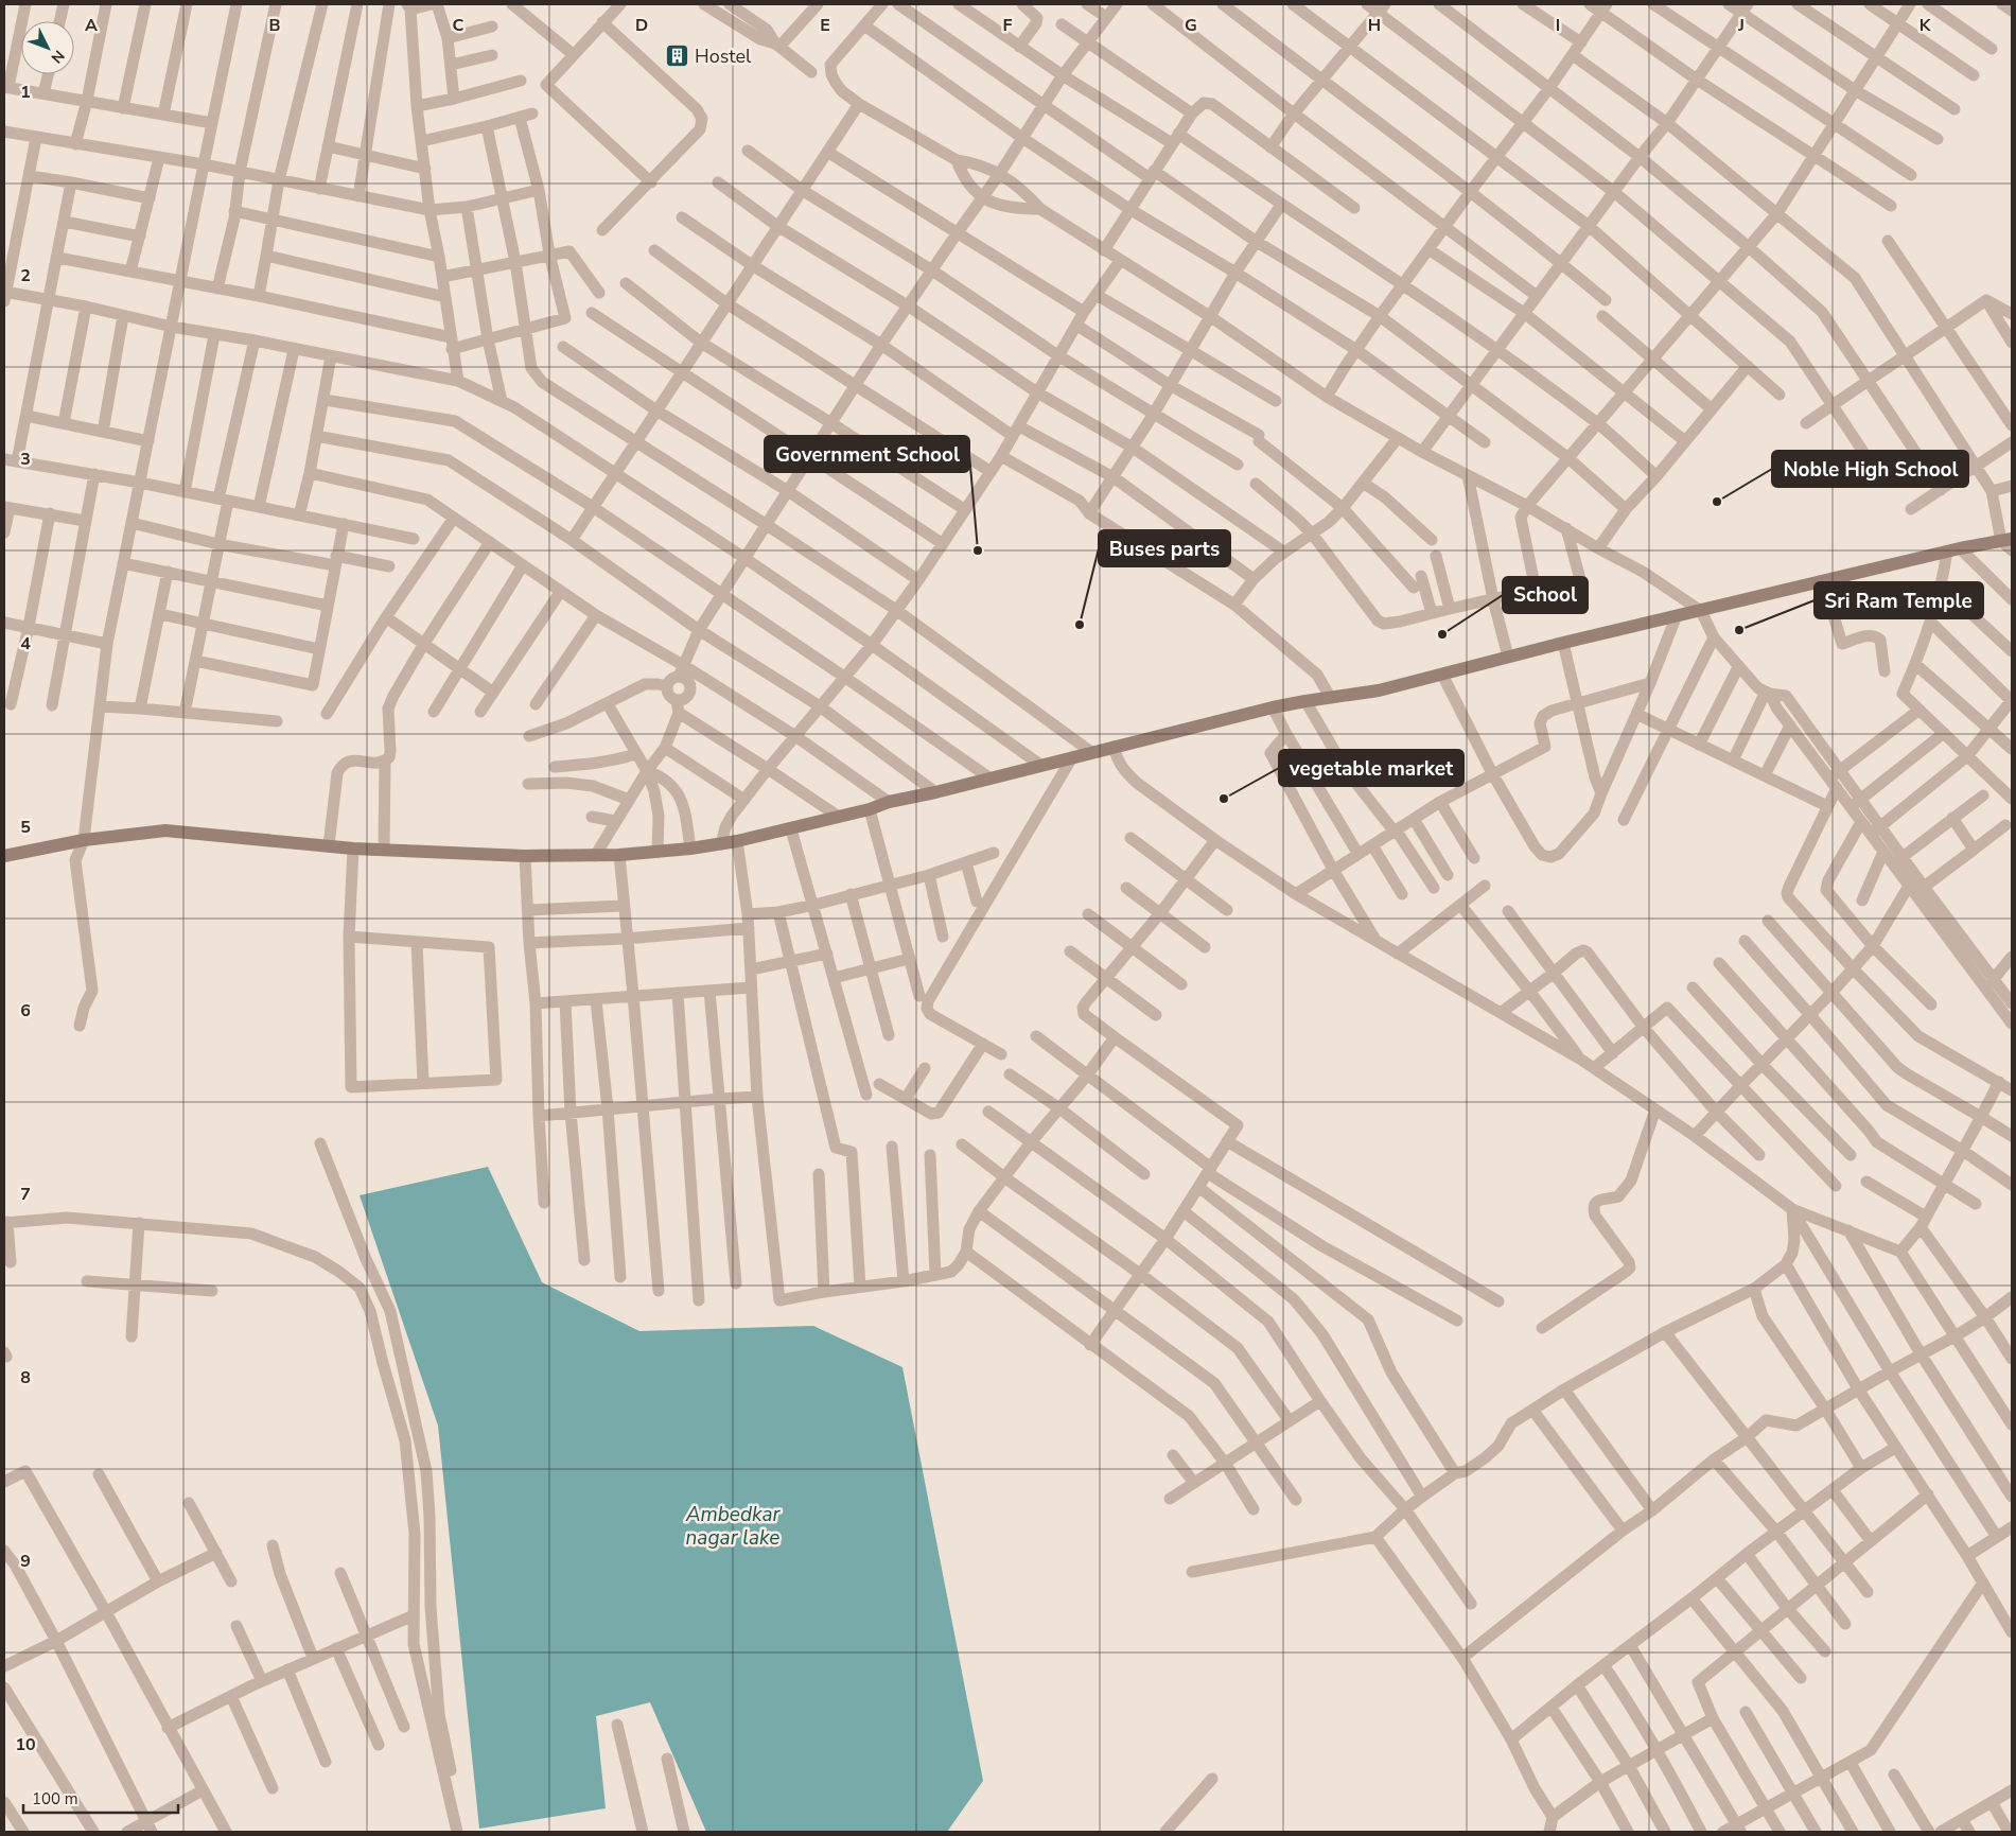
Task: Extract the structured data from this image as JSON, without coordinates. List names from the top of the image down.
{
  "water": ["Ambedkar nagar lake"],
  "places": {
    "building": ["Hostel"],
    "other": [
      "Noble High School",
      "Government School",
      "Buses parts",
      "Sri Ram Temple",
      "School",
      "vegetable market"
    ]
  },
  "scale_bar": "100 m",
  "north": "bottom right",
  "grid": {
    "columns": [
      "A",
      "B",
      "C",
      "D",
      "E",
      "F",
      "G",
      "H",
      "I",
      "J",
      "K"
    ],
    "rows": [
      "1",
      "2",
      "3",
      "4",
      "5",
      "6",
      "7",
      "8",
      "9",
      "10"
    ]
  }
}
